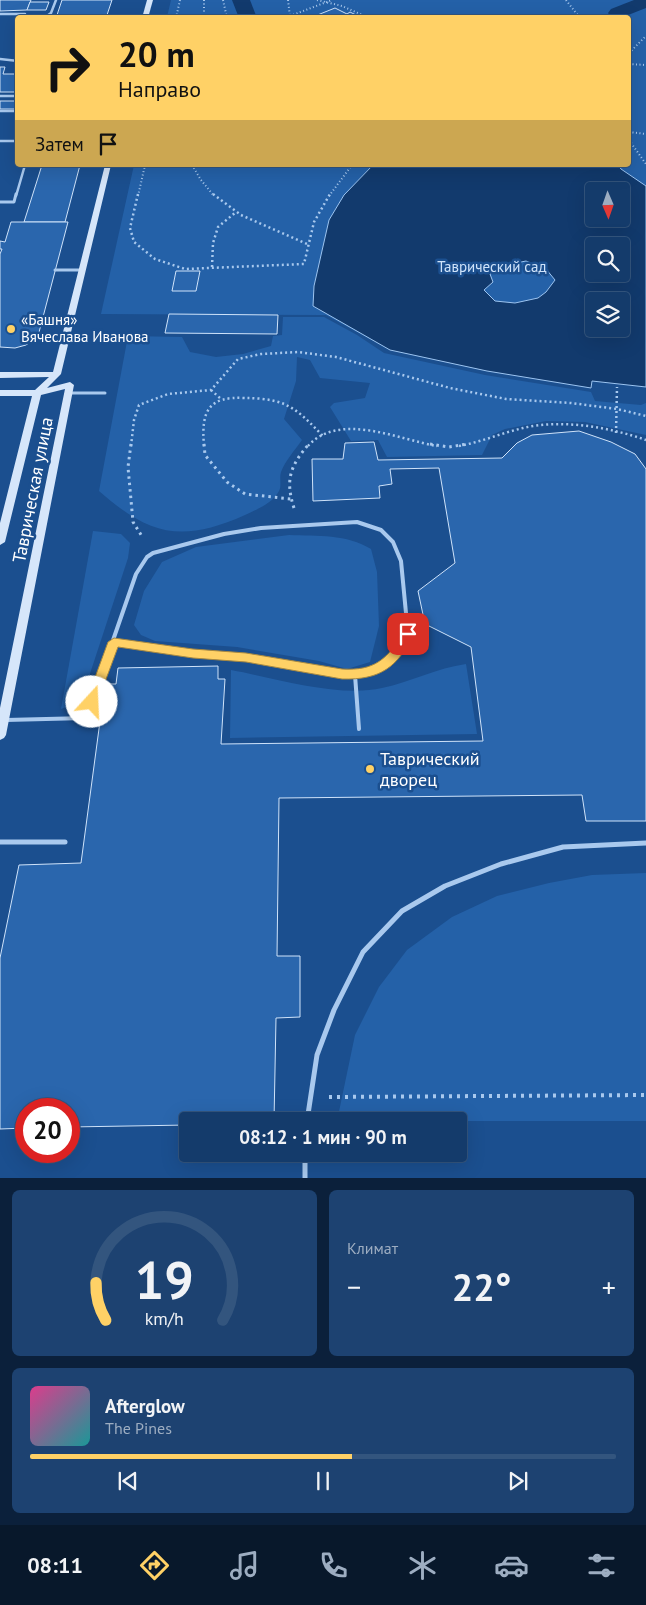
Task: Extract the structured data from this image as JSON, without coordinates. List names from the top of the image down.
{
  "streets": {
    "street": ["Таврическая улица"]
  },
  "parks": ["Таврический сад"],
  "places": ["«Башня» Вячеслава Иванова", "Таврический дворец"],
  "north": "bottom",
  "page": {
    "turn": ["20 m", "Направо"],
    "then": "Затем",
    "limit": "20",
    "trip": "08:12 · 1 мин · 90 m",
    "tile": "Климат",
    "heat": ["−", "22°", "+"],
    "song": ["Afterglow", "The Pines"],
    "tabs": "08:11",
    "gauge": ["19", "km/h"]
  }
}
